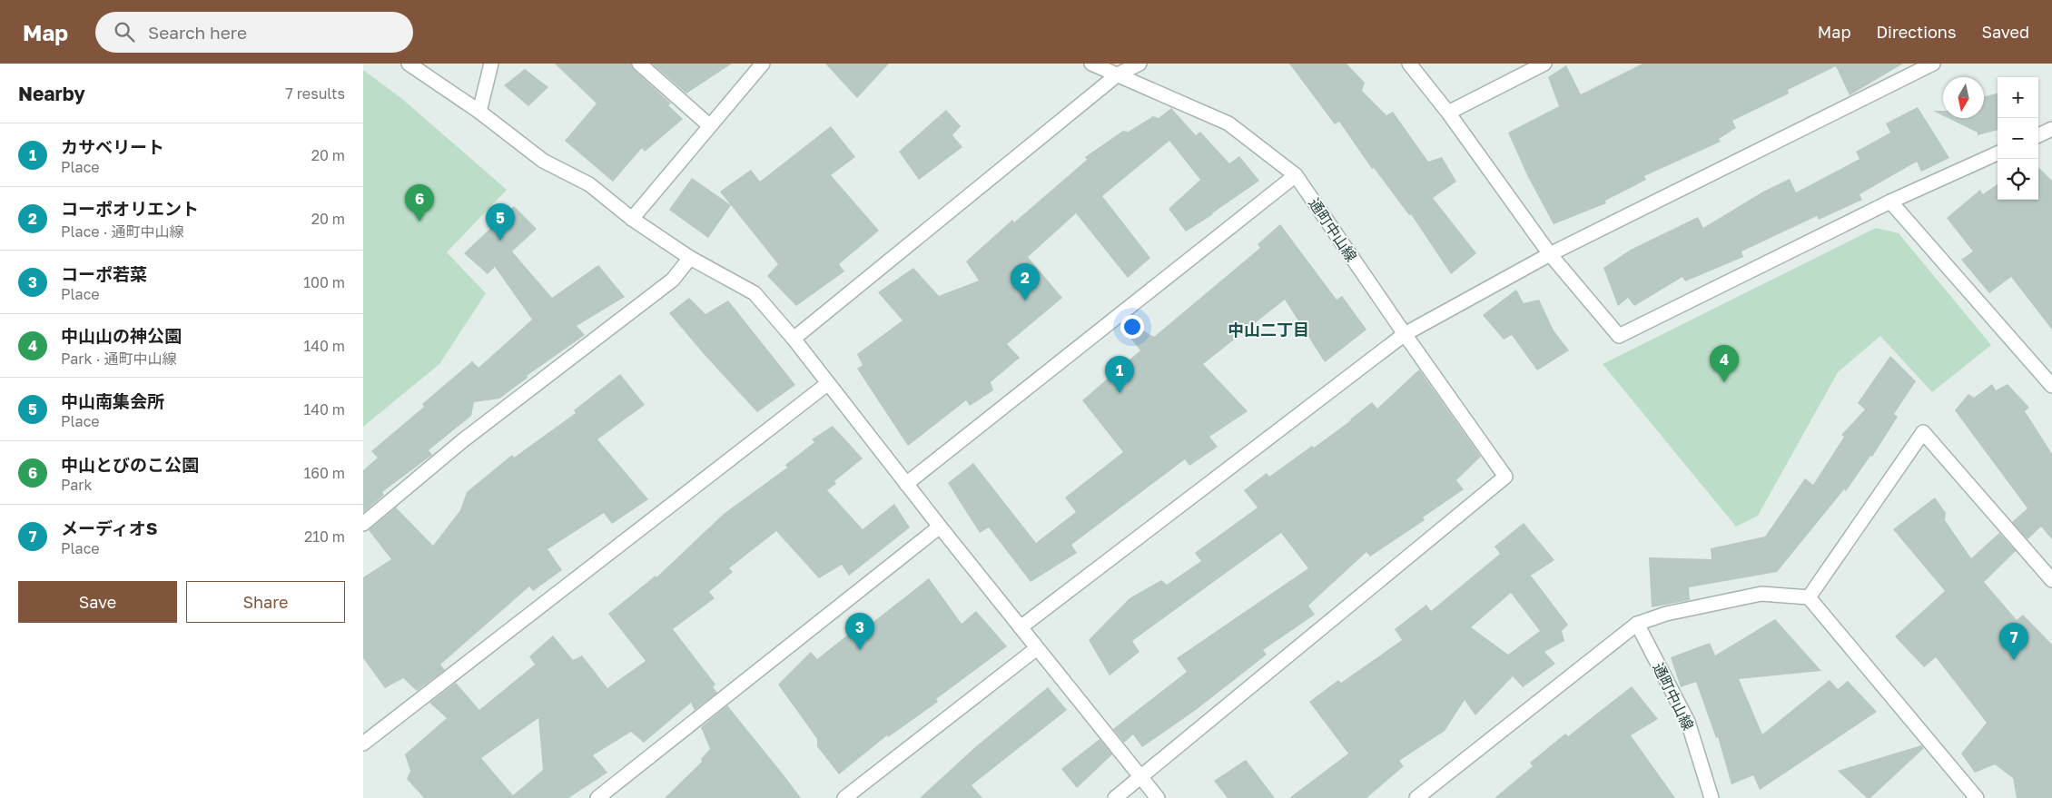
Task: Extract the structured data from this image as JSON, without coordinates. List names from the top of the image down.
{
  "streets": {
    "street": ["通町中山線"]
  },
  "districts": ["中山二丁目"],
  "north": "bottom",
  "page": {
    "header": "Map",
    "search": "Search here",
    "nav": ["Map", "Directions", "Saved"],
    "heading": ["Nearby", "7 results"],
    "map_buttons": ["+", "−"],
    "list": [
      {
        "mark": "1",
        "name": "カサベリート",
        "note": "Place",
        "value": "20 m"
      },
      {
        "mark": "2",
        "name": "コーポオリエント",
        "note": "Place · 通町中山線",
        "value": "20 m"
      },
      {
        "mark": "3",
        "name": "コーポ若菜",
        "note": "Place",
        "value": "100 m"
      },
      {
        "mark": "4",
        "name": "中山山の神公園",
        "note": "Park · 通町中山線",
        "value": "140 m"
      },
      {
        "mark": "5",
        "name": "中山南集会所",
        "note": "Place",
        "value": "140 m"
      },
      {
        "mark": "6",
        "name": "中山とびのこ公園",
        "note": "Park",
        "value": "160 m"
      },
      {
        "mark": "7",
        "name": "メーディオS",
        "note": "Place",
        "value": "210 m"
      }
    ],
    "pins": [
      "6",
      "5",
      "2",
      "4",
      "1",
      "3",
      "7"
    ],
    "buttons": ["Save", "Share"]
  }
}
